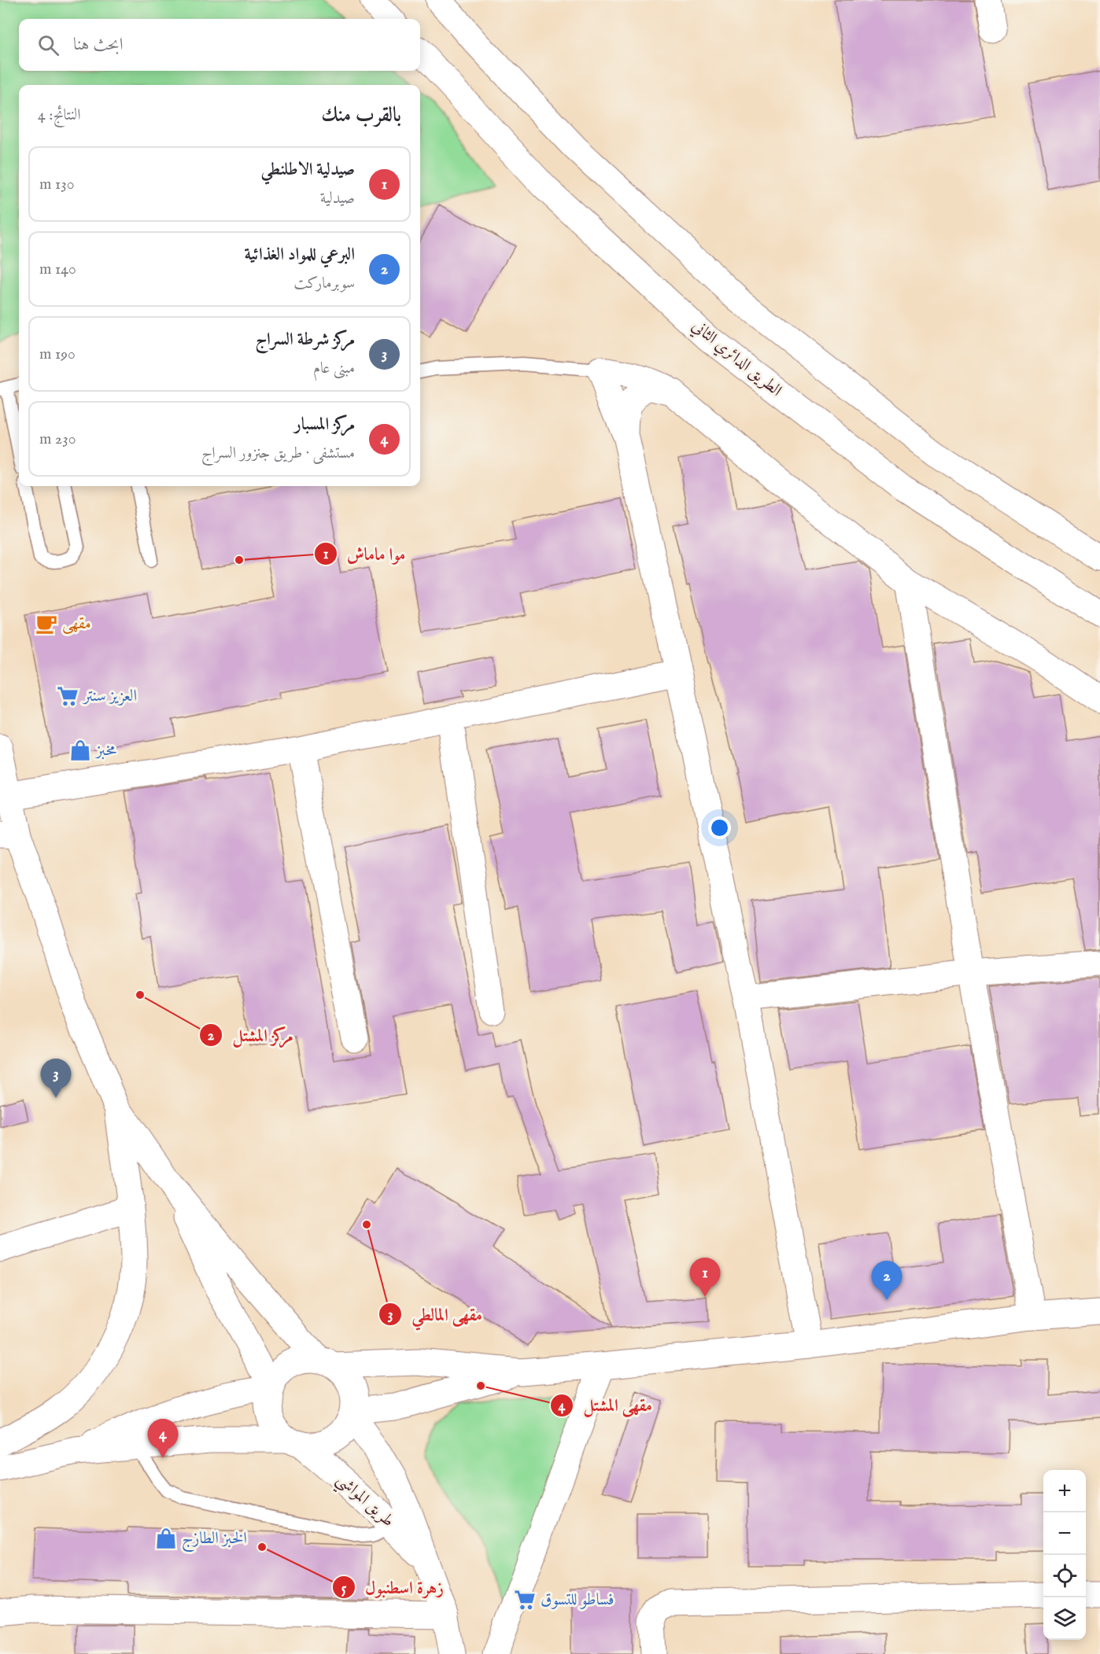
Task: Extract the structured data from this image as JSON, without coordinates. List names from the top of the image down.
{
  "streets": {
    "main road": ["الطريق الدائري الثاني", "طريق المواشي"]
  },
  "places": {
    "other": [
      "موا ماماش",
      "مركز المشتل",
      "مقهى المالطي",
      "مقهى المشتل",
      "زهرة اسطنبول"
    ],
    "cafe": ["مقهى"],
    "supermarket": ["العزيز سنتر", "فساطو للتسوق"],
    "shop": ["مخبز", "الخبز الطازج"]
  },
  "page": {
    "search": "ابحث هنا",
    "heading": ["بالقرب منك", "النتائج: 4"],
    "list": [
      {
        "mark": "1",
        "name": "صيدلية الاطلنطي",
        "note": "صيدلية",
        "value": "130 m"
      },
      {
        "mark": "2",
        "name": "البرعي للمواد الغذائية",
        "note": "سوبرماركت",
        "value": "140 m"
      },
      {
        "mark": "3",
        "name": "مركز شرطة السراج",
        "note": "مبنى عام",
        "value": "190 m"
      },
      {
        "mark": "4",
        "name": "مركز المسبار",
        "note": "مستشفى · طريق جنزور السراج",
        "value": "230 m"
      }
    ],
    "pins": [
      "3",
      "1",
      "2",
      "4"
    ],
    "map_buttons": ["+", "−"]
  }
}
